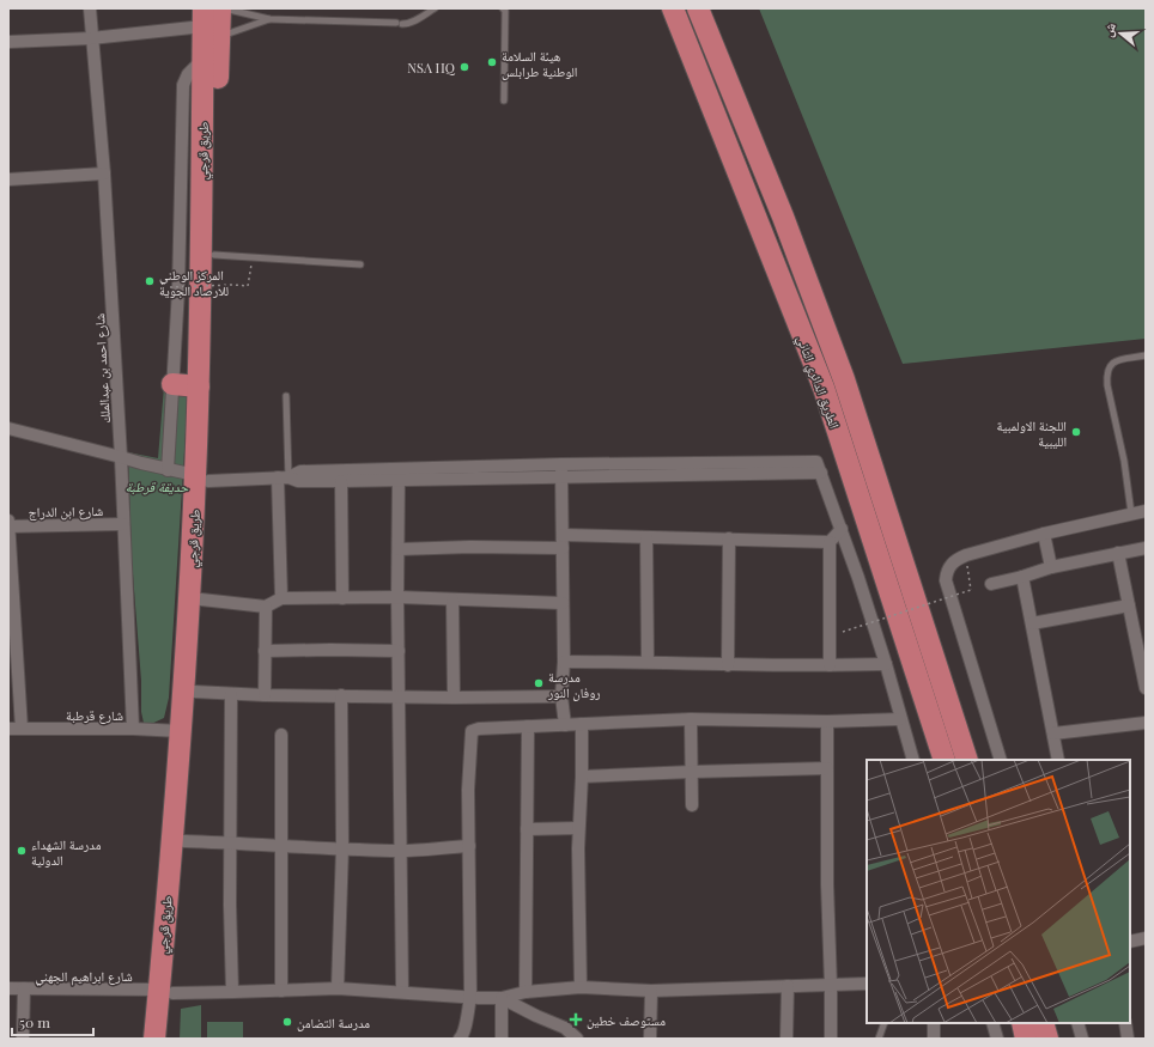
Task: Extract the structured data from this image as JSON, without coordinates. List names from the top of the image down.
{
  "streets": {
    "highway": ["طريق قرجي", "الطريق الدائري الثاني"],
    "street": [
      "شارع احمد بن عبدالملك",
      "شارع ابن الدراج",
      "شارع قرطبة",
      "شارع ابراهيم الجهني"
    ]
  },
  "crossings": [
    ["طريق قرجي", "شارع قرطبة"],
    ["طريق قرجي", "شارع ابراهيم الجهني"],
    ["شارع احمد بن عبدالملك", "شارع ابن الدراج"],
    ["شارع احمد بن عبدالملك", "شارع قرطبة"]
  ],
  "parks": ["حديقة قرطبة"],
  "places": {
    "other": [
      "هيئة السلامة الوطنية طرابلس",
      "NSA HQ",
      "المركز الوطني للارصاد الجوية",
      "اللجنة الاولمبية الليبية",
      "مدرسة روفان النور",
      "مدرسة الشهداء الدولية",
      "مدرسة التضامن"
    ],
    "health": ["مستوصف خطين"]
  },
  "scale_bar": "50 m",
  "north": "left"
}
